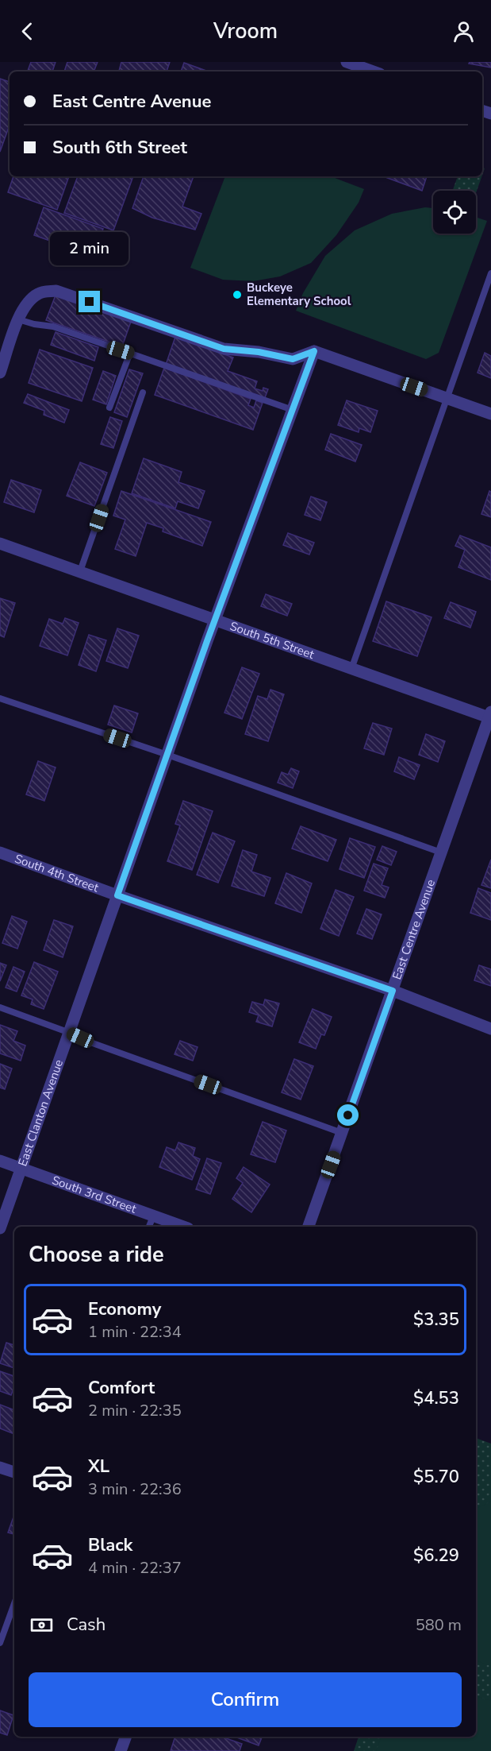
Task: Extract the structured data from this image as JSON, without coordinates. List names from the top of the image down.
{
  "streets": {
    "street": [
      "South 5th Street",
      "South 4th Street",
      "East Centre Avenue",
      "East Clanton Avenue",
      "South 3rd Street"
    ]
  },
  "crossings": [
    ["South 5th Street", "East Centre Avenue"],
    ["South 5th Street", "East Clanton Avenue"],
    ["South 4th Street", "East Centre Avenue"],
    ["South 4th Street", "East Clanton Avenue"],
    ["East Clanton Avenue", "South 3rd Street"]
  ],
  "places": ["Buckeye Elementary School"],
  "page": {
    "header": "Vroom",
    "banner": ["East Centre Avenue", "South 6th Street"],
    "bubble": "2 min",
    "heading": "Choose a ride",
    "list": [
      {
        "name": "Economy",
        "note": "1 min · 22:34",
        "value": "$3.35"
      },
      {
        "name": "Comfort",
        "note": "2 min · 22:35",
        "value": "$4.53"
      },
      {
        "name": "XL",
        "note": "3 min · 22:36",
        "value": "$5.70"
      },
      {
        "name": "Black",
        "note": "4 min · 22:37",
        "value": "$6.29"
      }
    ],
    "pay": ["Cash", "580 m"],
    "buttons": "Confirm"
  }
}
